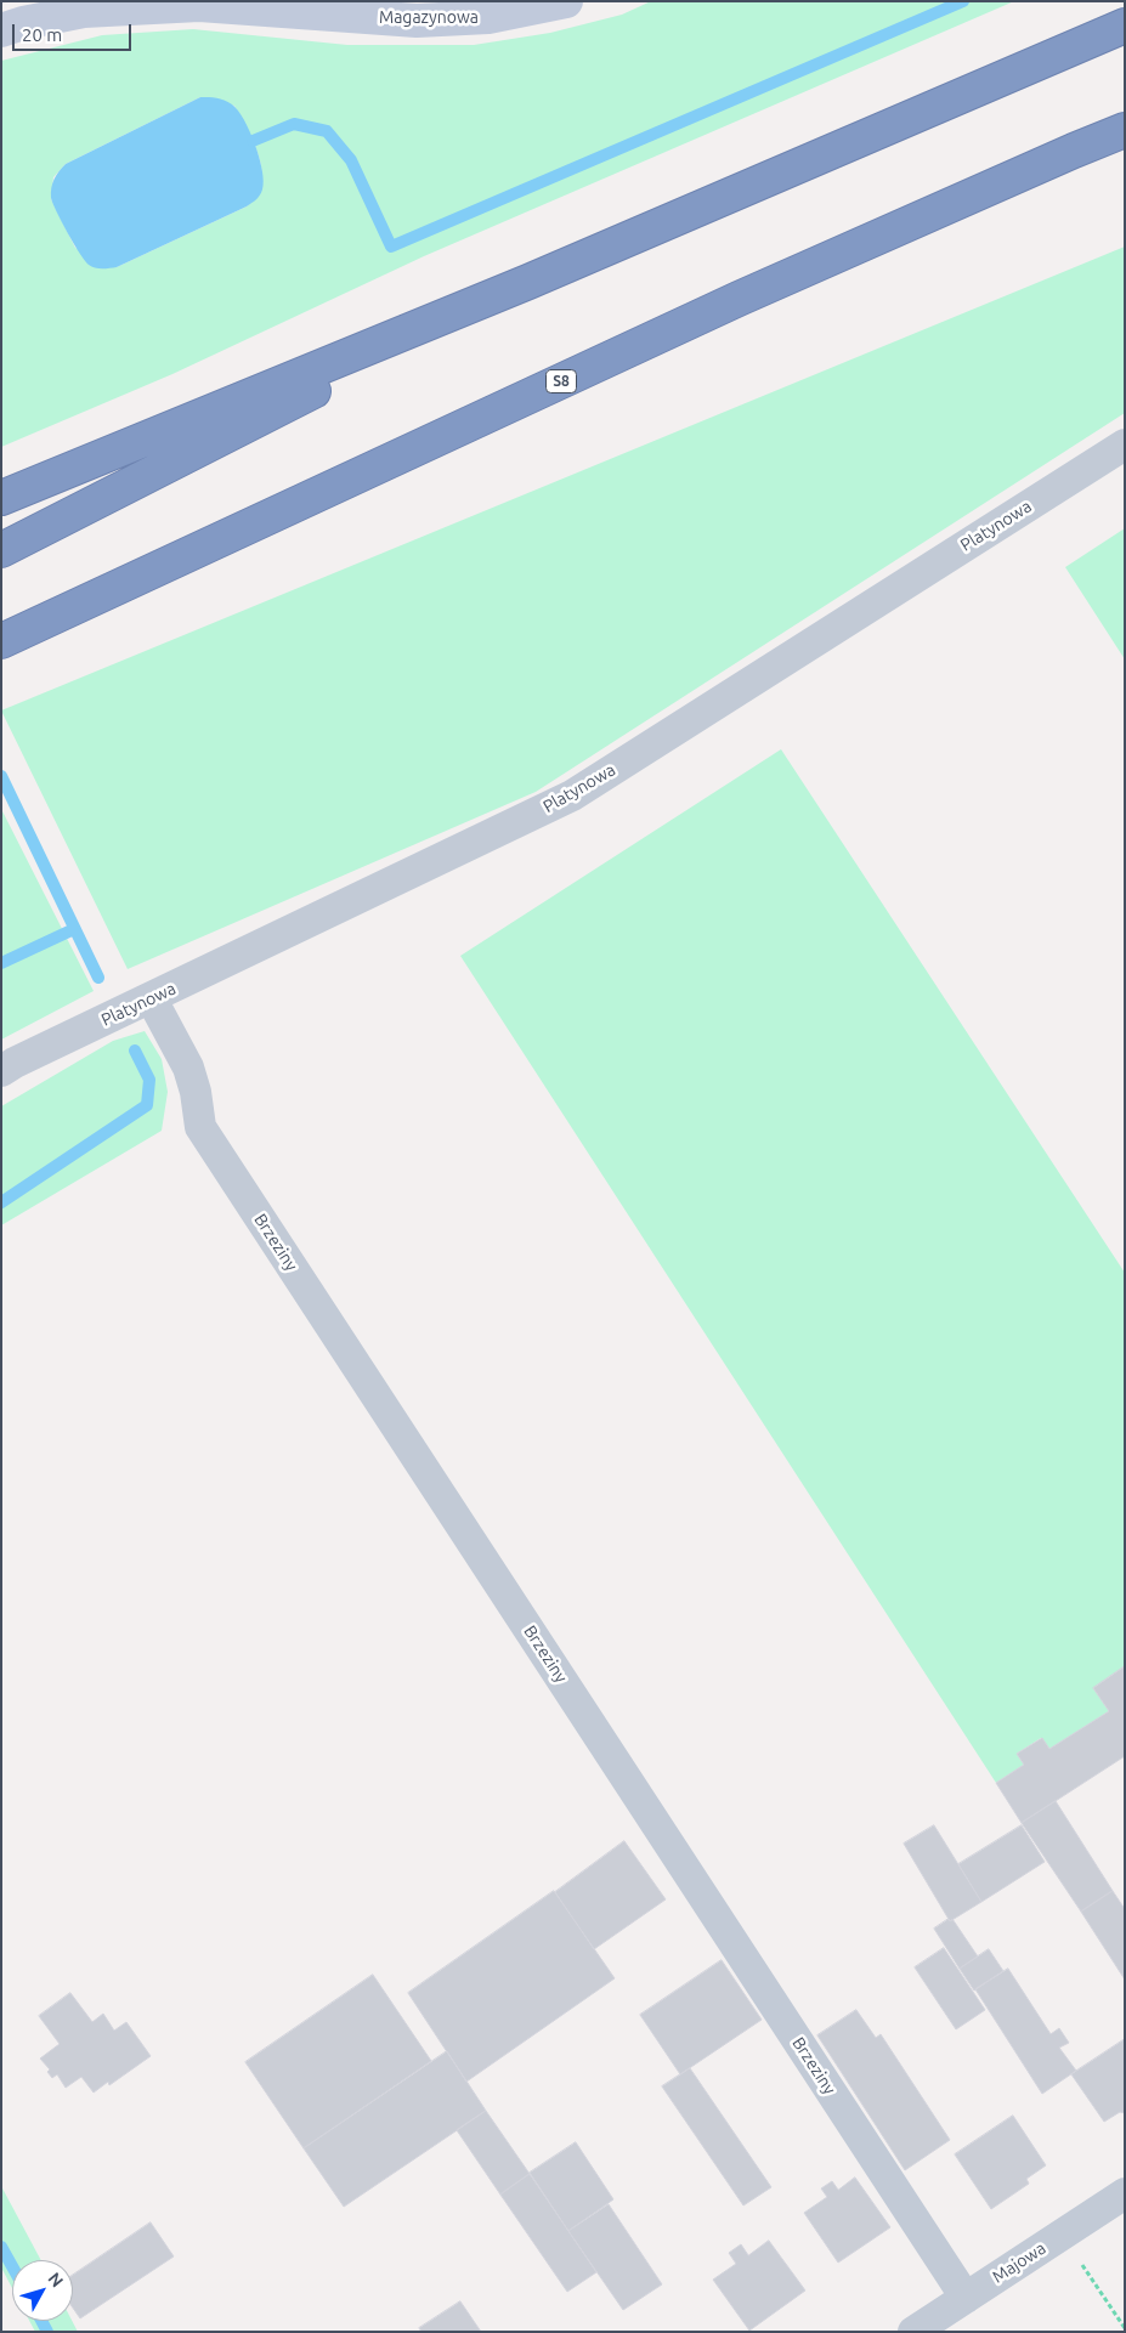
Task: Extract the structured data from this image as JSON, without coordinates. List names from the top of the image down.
{
  "streets": {
    "highway": ["S8"],
    "street": [
      "Magazynowa",
      "Platynowa",
      "Brzeziny",
      "Majowa"
    ]
  },
  "crossings": [
    ["Platynowa", "Brzeziny"],
    ["Brzeziny", "Majowa"]
  ],
  "scale_bar": "20 m",
  "north": "top right"
}
